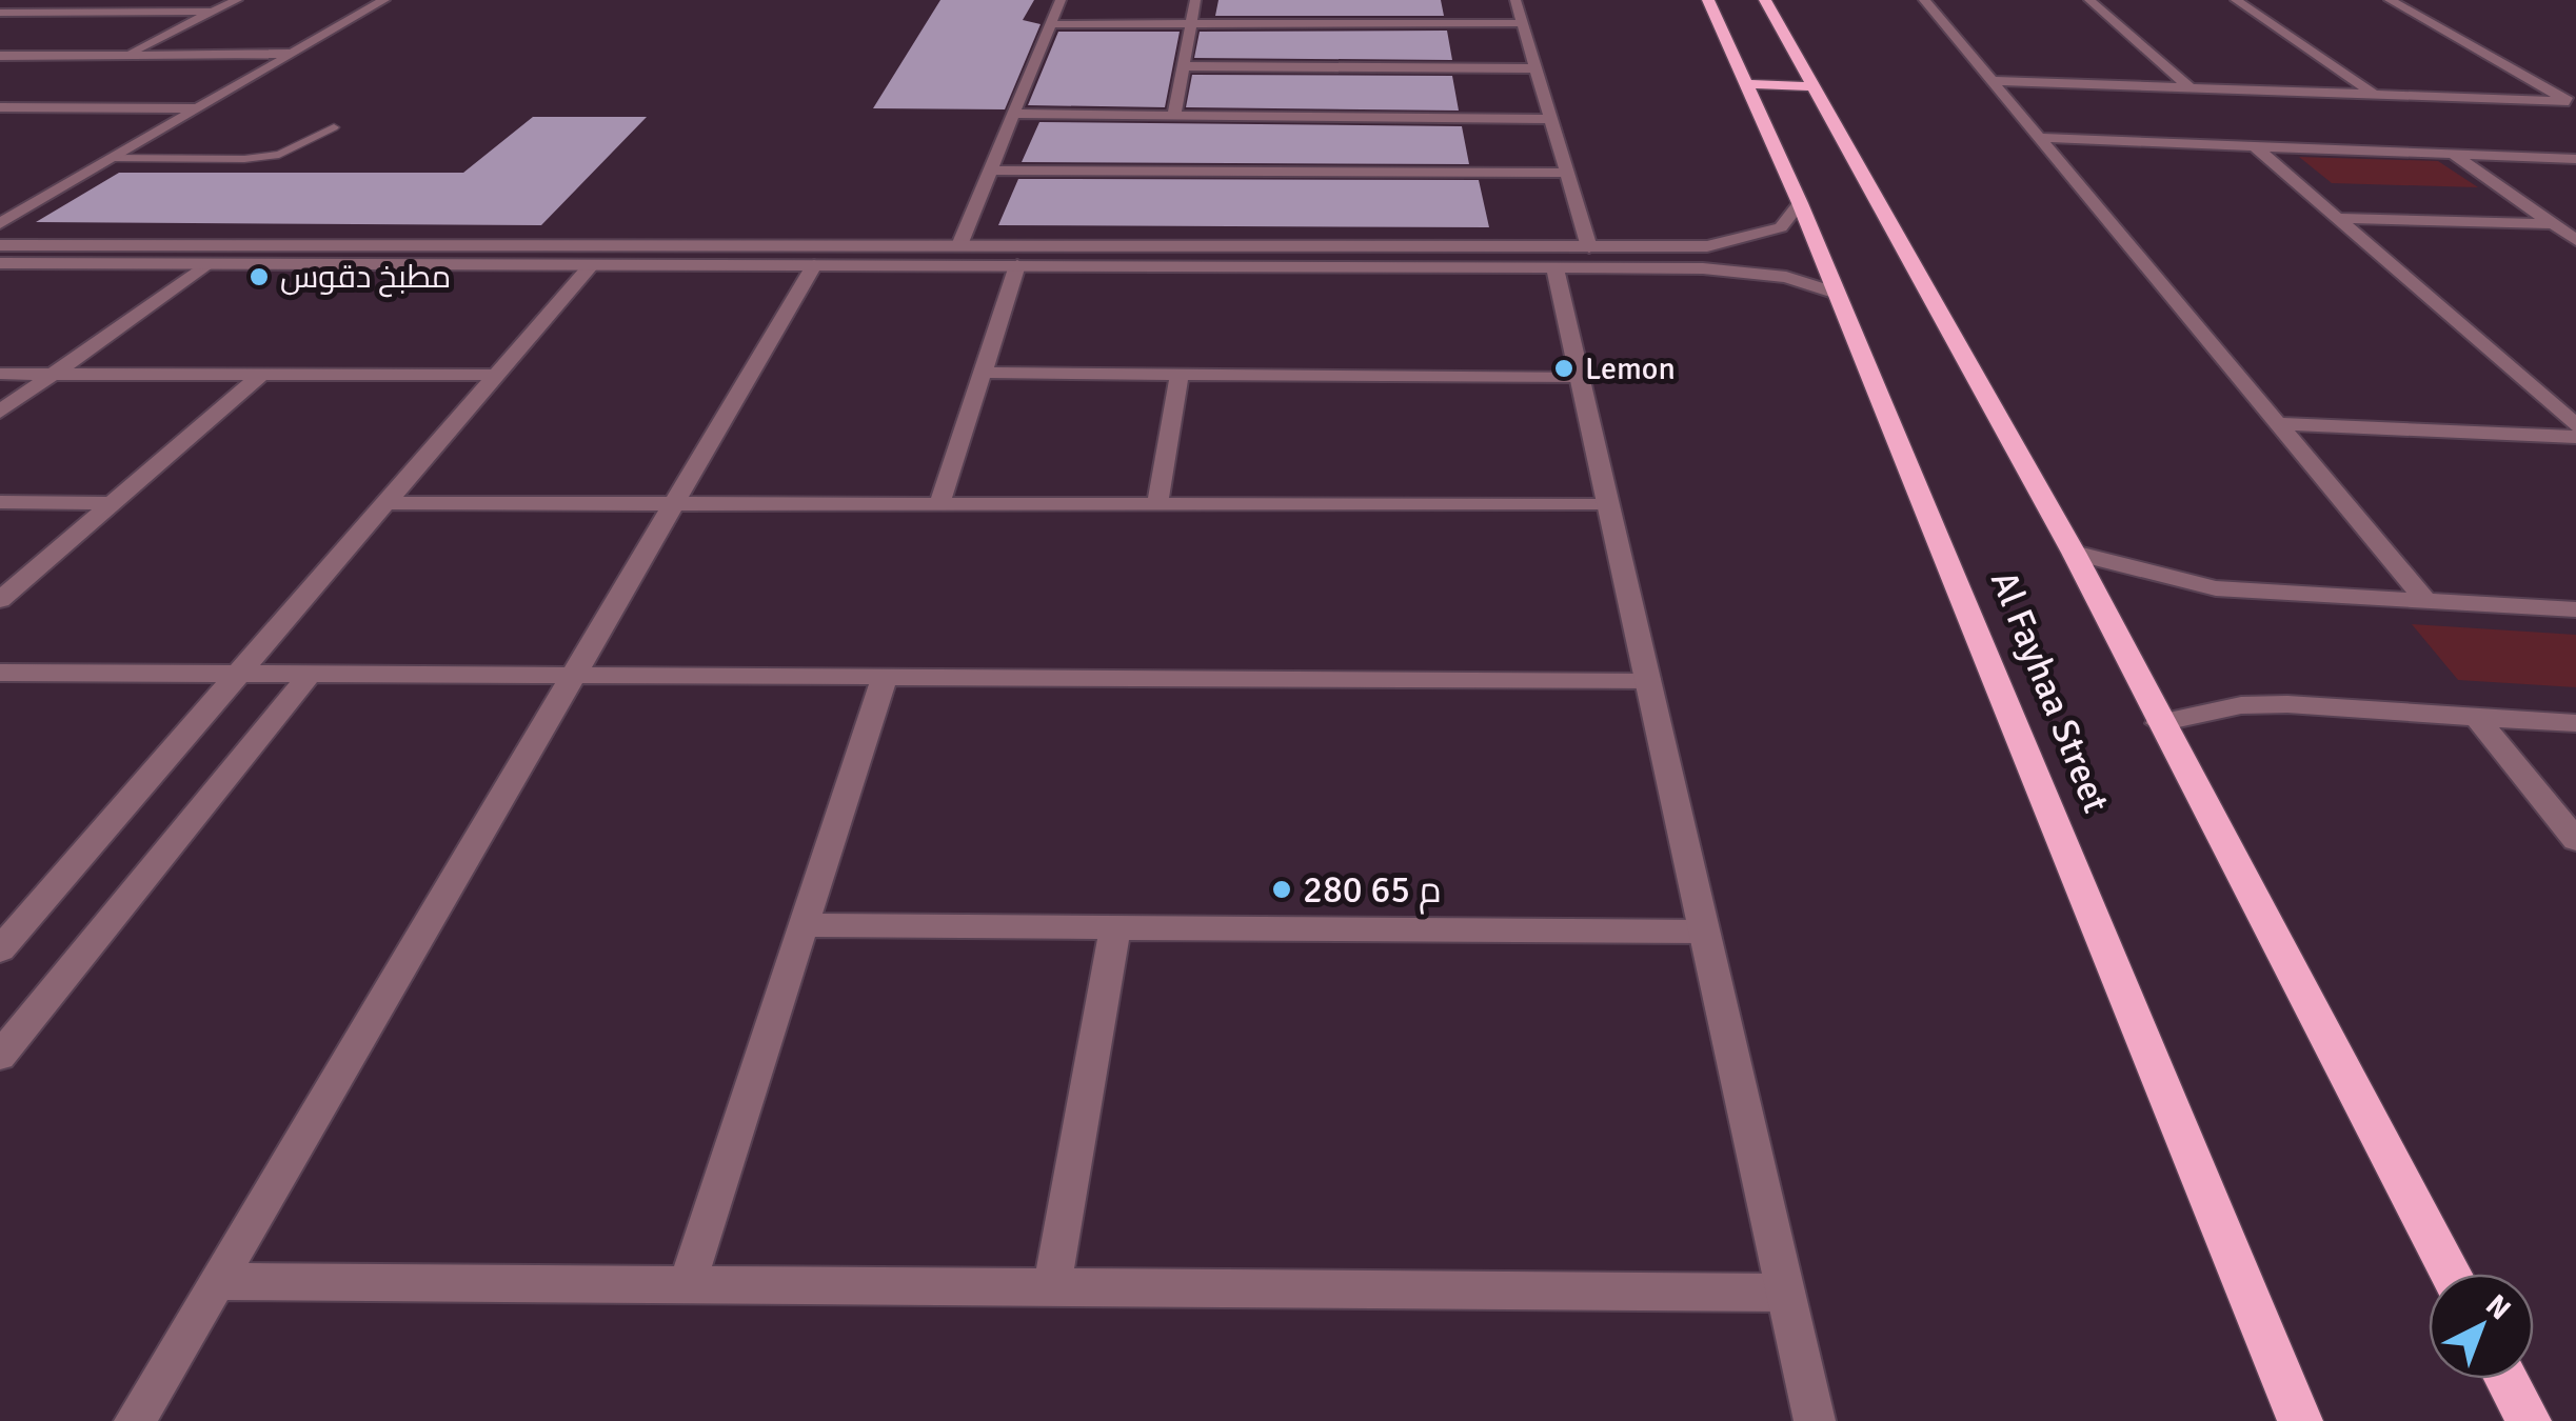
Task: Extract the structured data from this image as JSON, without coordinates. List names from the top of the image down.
{
  "streets": {
    "highway": ["Al Fayhaa Street"]
  },
  "places": ["مطبخ دقوس", "Lemon", "280 م 65"],
  "north": "top right"
}
